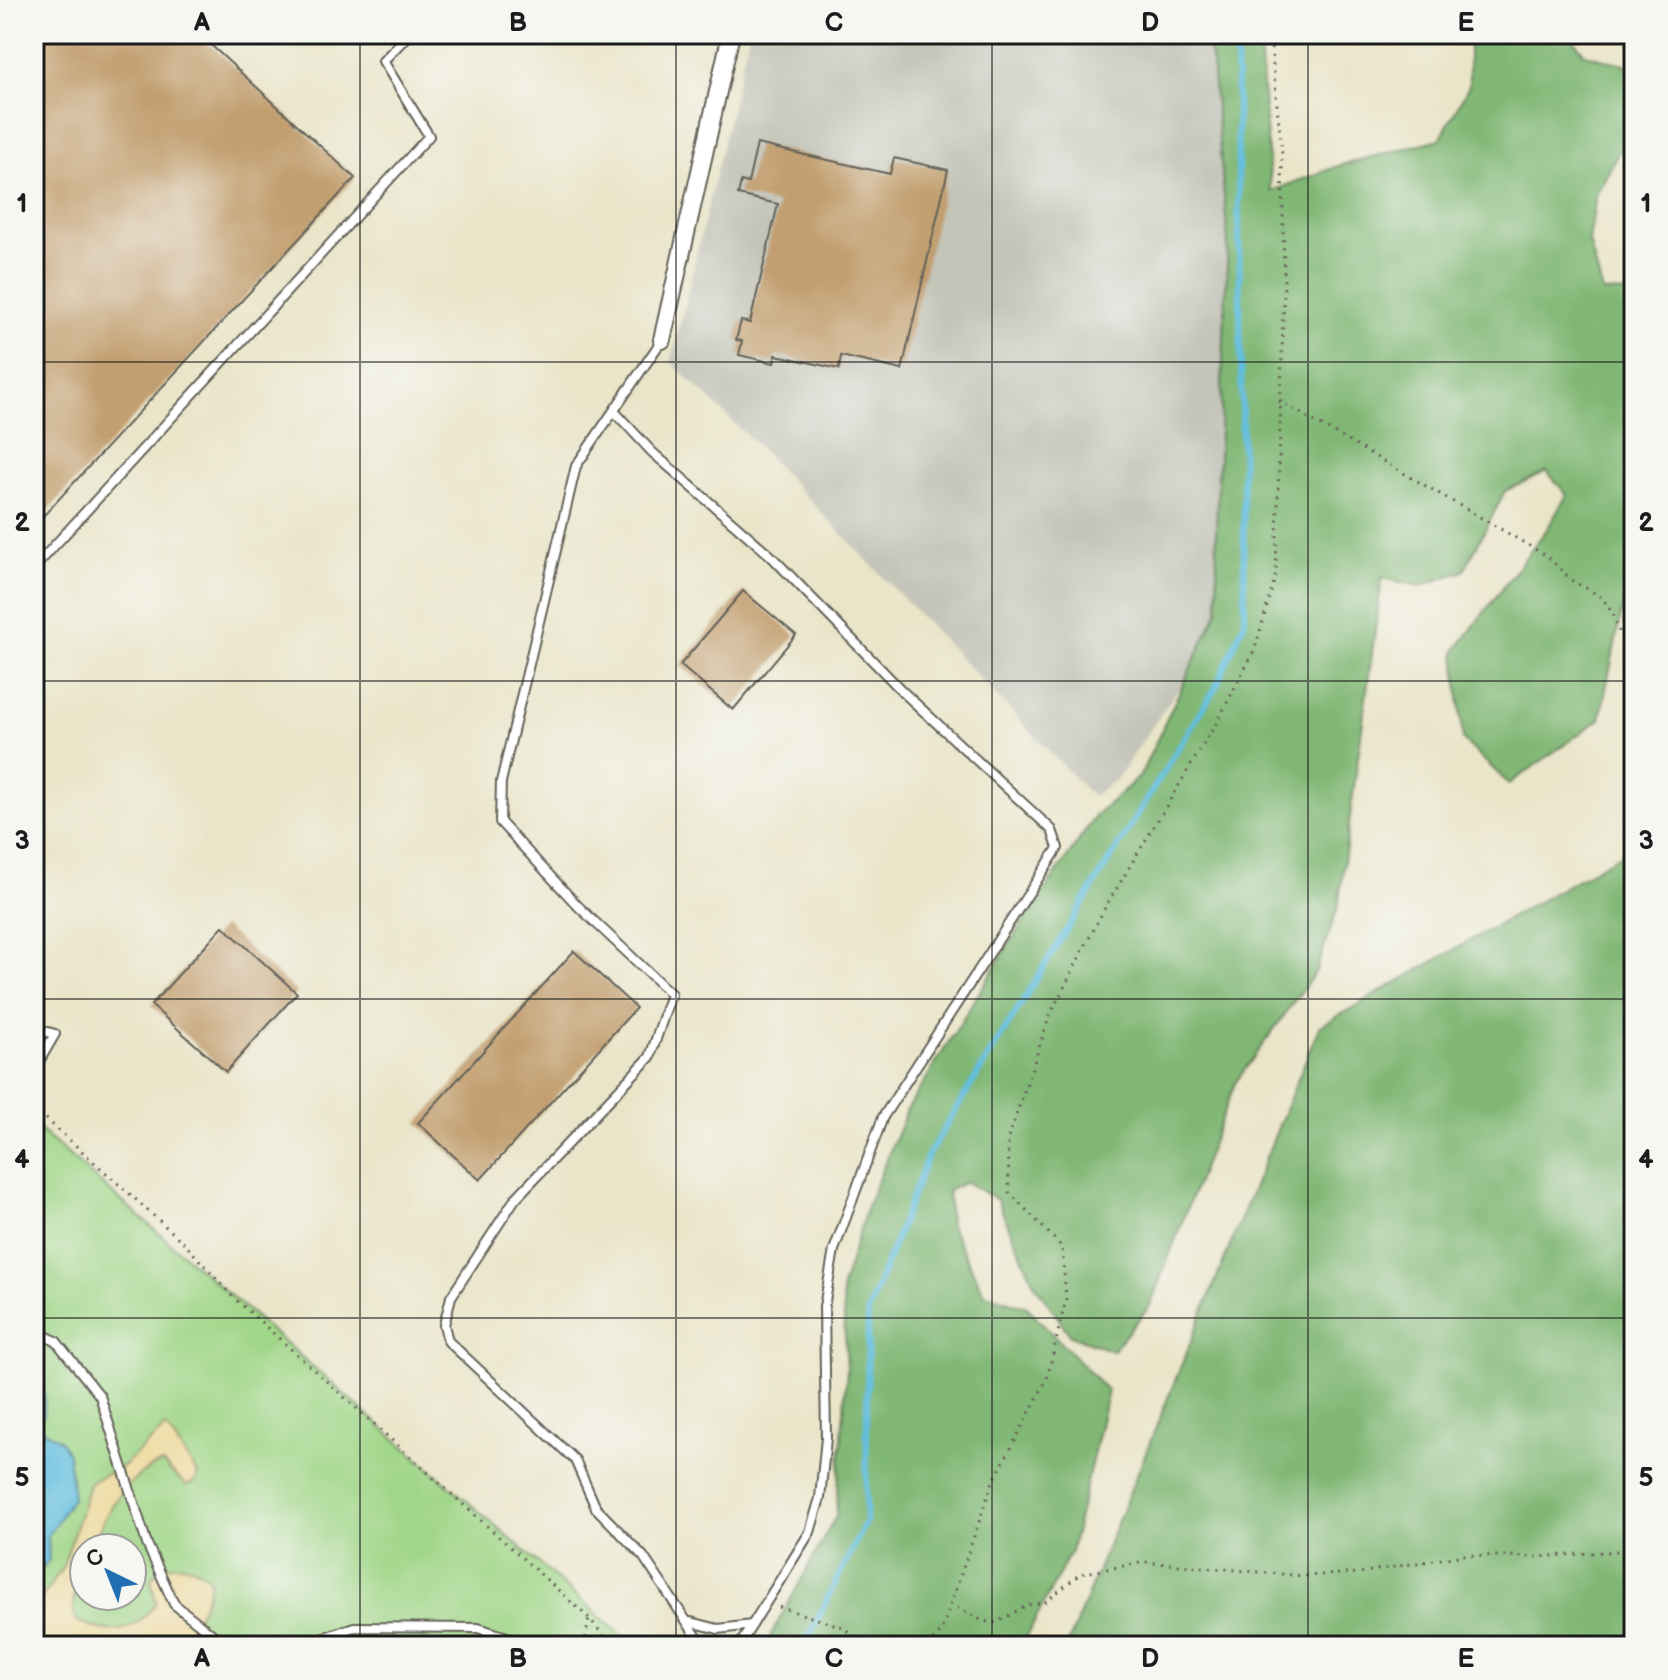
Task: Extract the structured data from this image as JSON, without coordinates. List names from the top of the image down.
{
  "north": "top left",
  "grid": {
    "columns": [
      "A",
      "B",
      "C",
      "D",
      "E"
    ],
    "rows": [
      "1",
      "2",
      "3",
      "4",
      "5"
    ]
  }
}
